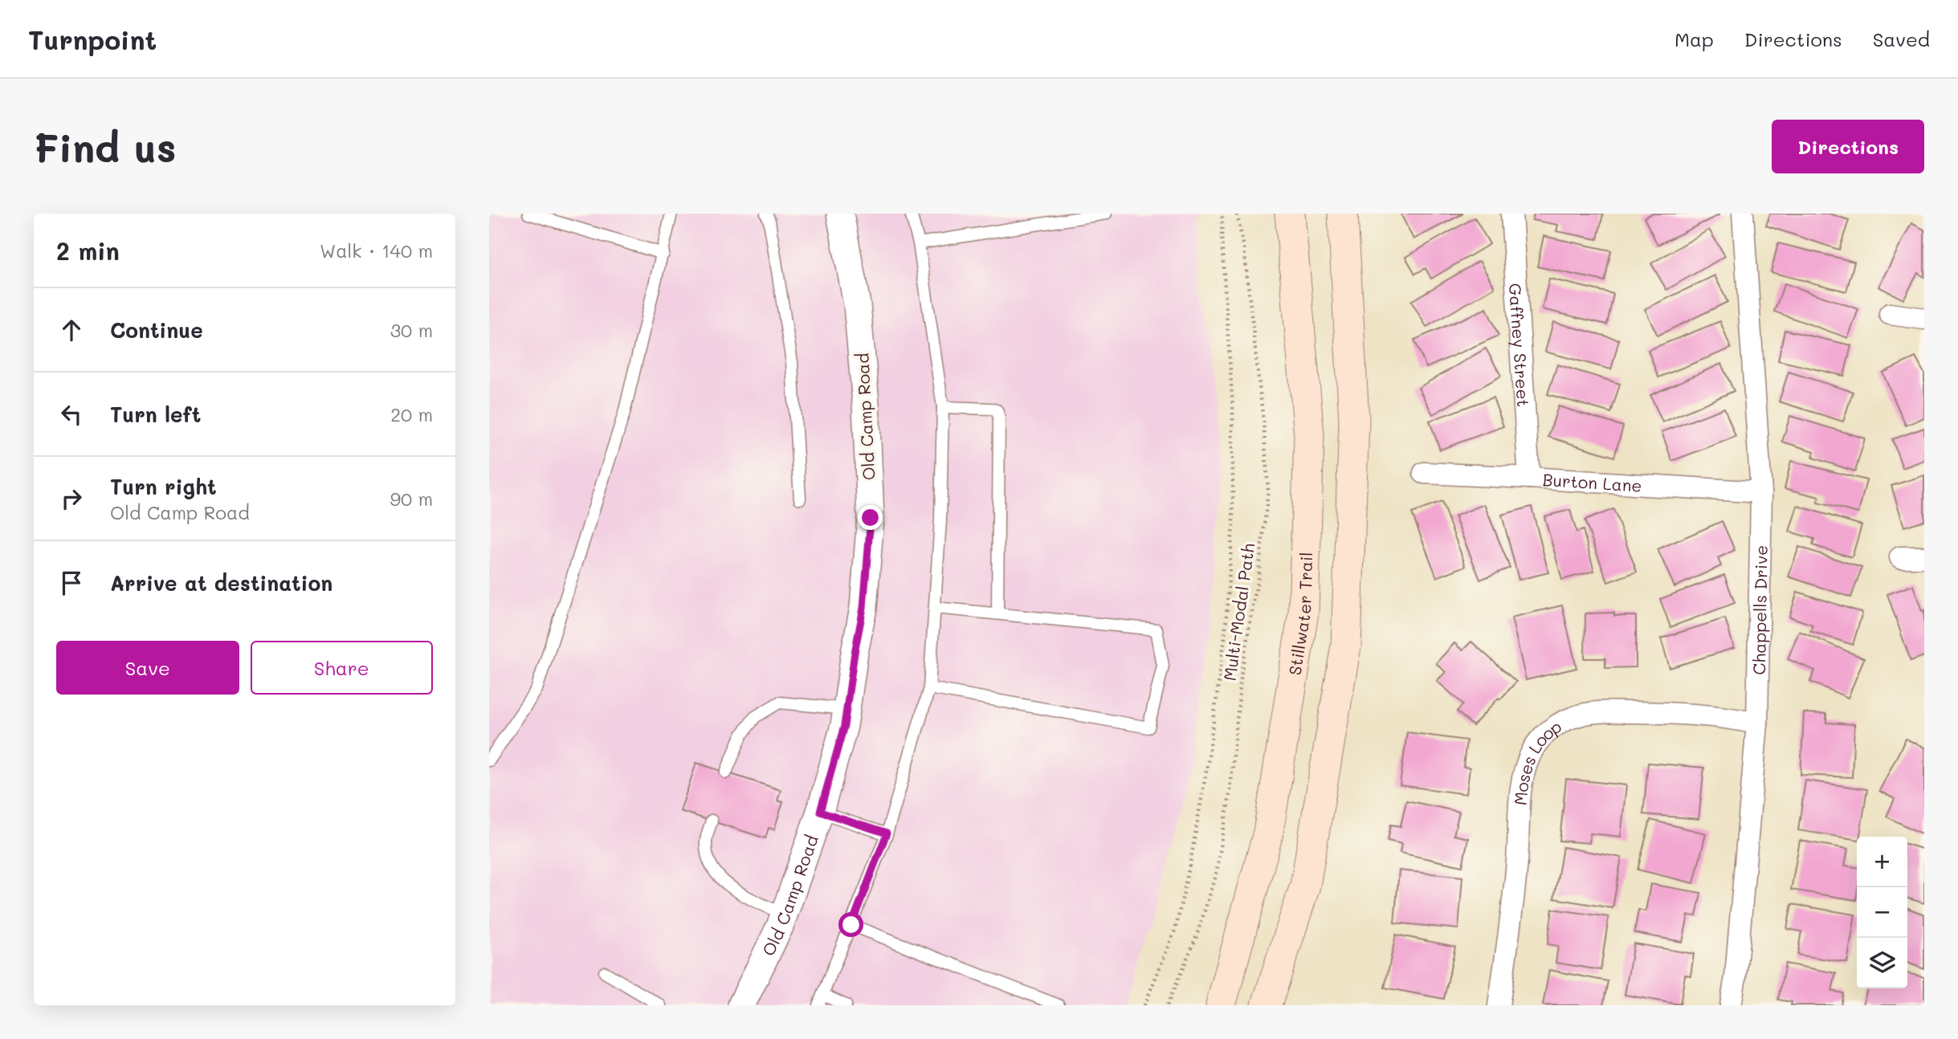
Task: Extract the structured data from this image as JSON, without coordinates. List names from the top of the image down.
{
  "streets": {
    "main road": ["Stillwater Trail"],
    "street": [
      "Gaffney Street",
      "Old Camp Road",
      "Burton Lane",
      "Chappells Drive",
      "Moses Loop"
    ],
    "path": ["Multi-Modal Path"]
  },
  "crossings": [
    ["Gaffney Street", "Burton Lane"],
    ["Burton Lane", "Chappells Drive"],
    ["Chappells Drive", "Moses Loop"]
  ],
  "page": {
    "header": "Turnpoint",
    "nav": ["Map", "Directions", "Saved"],
    "buttons": [
      "Directions",
      ["Save", "Share"]
    ],
    "title": "Find us",
    "heading": ["2 min", "Walk · 140 m"],
    "list": [
      ["Continue", "30 m"],
      ["Turn left", "20 m"],
      ["Turn right", "Old Camp Road", "90 m"],
      "Arrive at destination"
    ],
    "map_buttons": ["+", "−"]
  }
}
